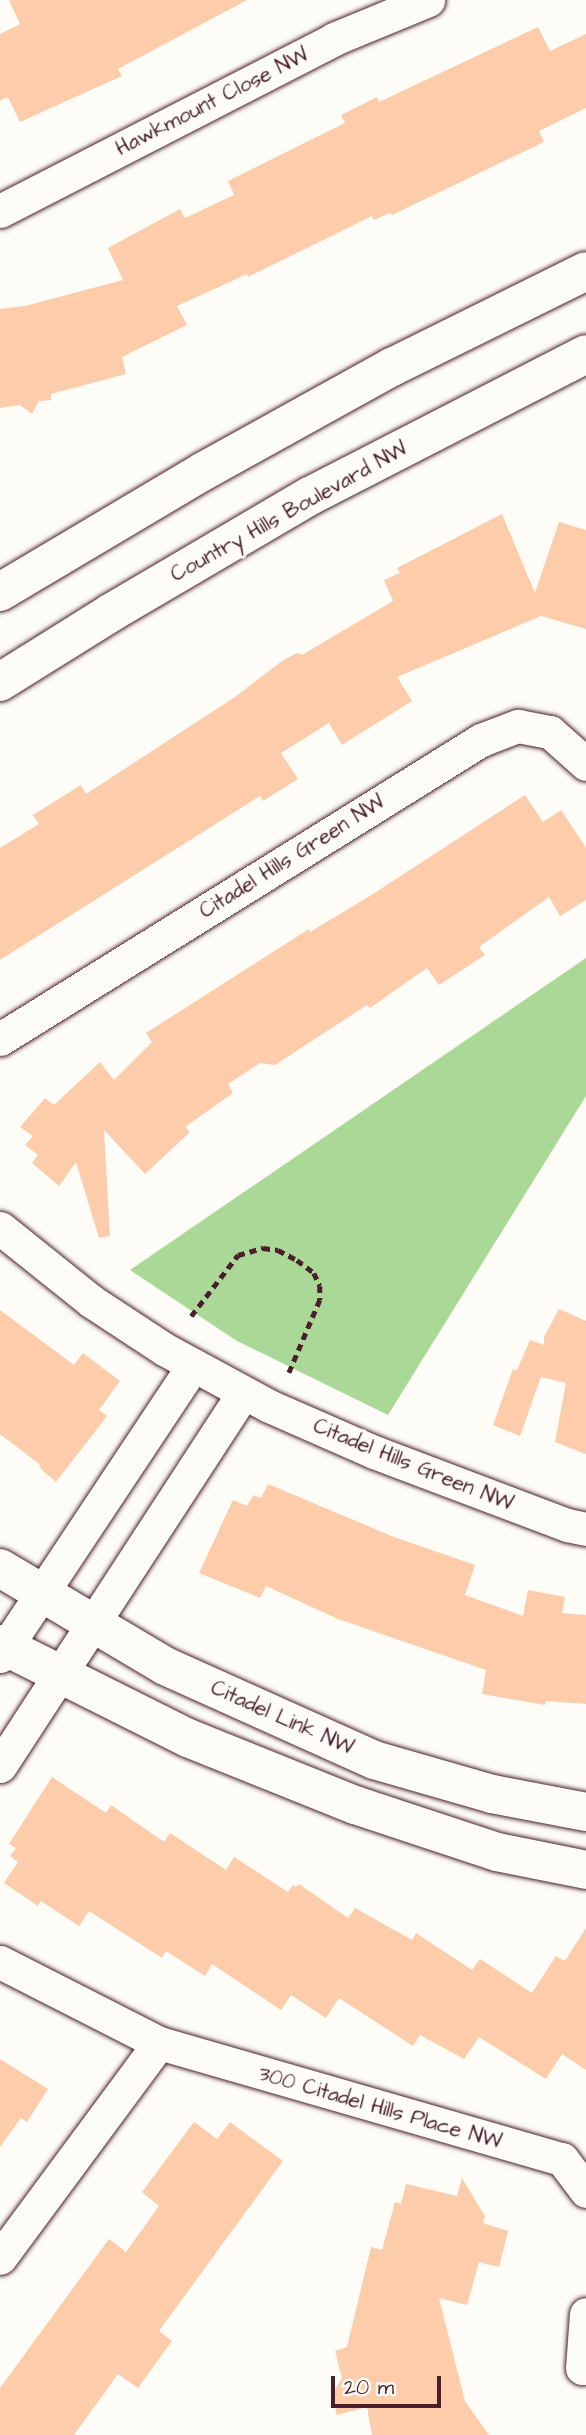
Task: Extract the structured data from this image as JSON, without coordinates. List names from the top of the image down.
{
  "streets": {
    "main road": ["Country Hills Boulevard NW", "Citadel Link NW"],
    "street": ["Hawkmount Close NW", "Citadel Hills Green NW", "300 Citadel Hills Place NW"]
  },
  "scale_bar": "20 m"
}
